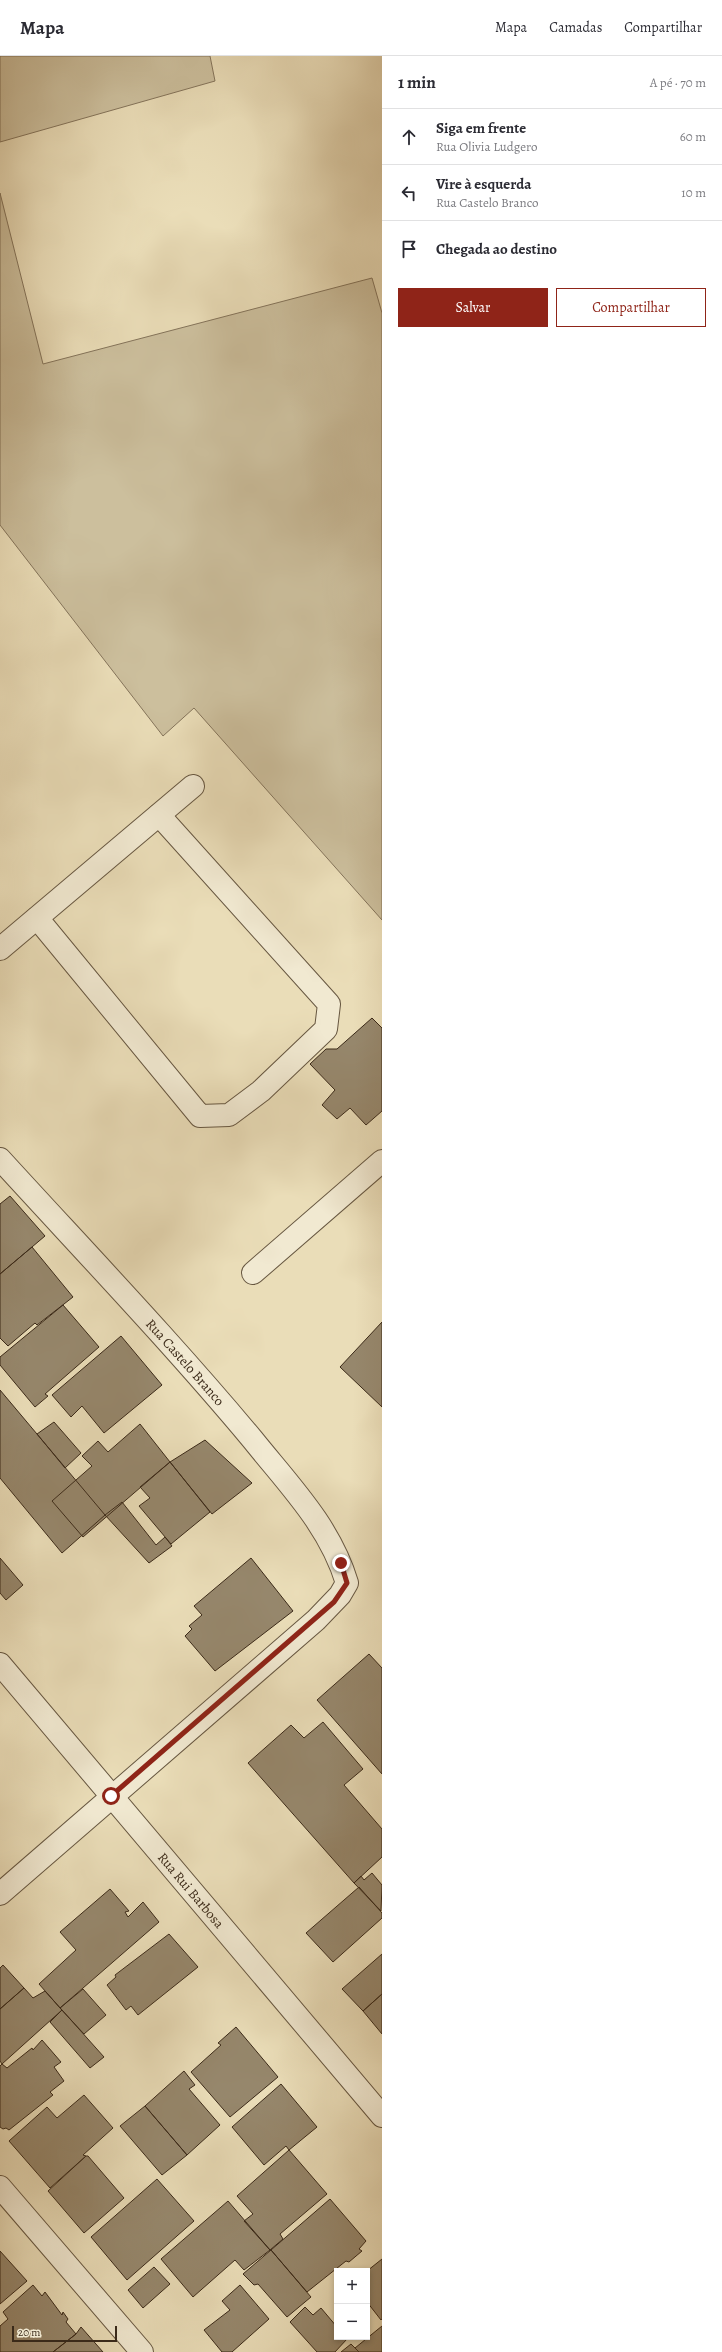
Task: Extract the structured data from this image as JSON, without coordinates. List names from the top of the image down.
{
  "streets": {
    "street": ["Rua Castelo Branco", "Rua Rui Barbosa"]
  },
  "crossings": [
    ["Rua Castelo Branco", "Rua Rui Barbosa"]
  ],
  "scale_bar": "20 m",
  "page": {
    "header": "Mapa",
    "nav": ["Mapa", "Camadas", "Compartilhar"],
    "heading": ["1 min", "A pé · 70 m"],
    "list": [
      ["Siga em frente", "Rua Olivia Ludgero", "60 m"],
      ["Vire à esquerda", "Rua Castelo Branco", "10 m"],
      "Chegada ao destino"
    ],
    "buttons": ["Salvar", "Compartilhar"],
    "map_buttons": ["+", "−"],
    "scale": "20 m"
  }
}
